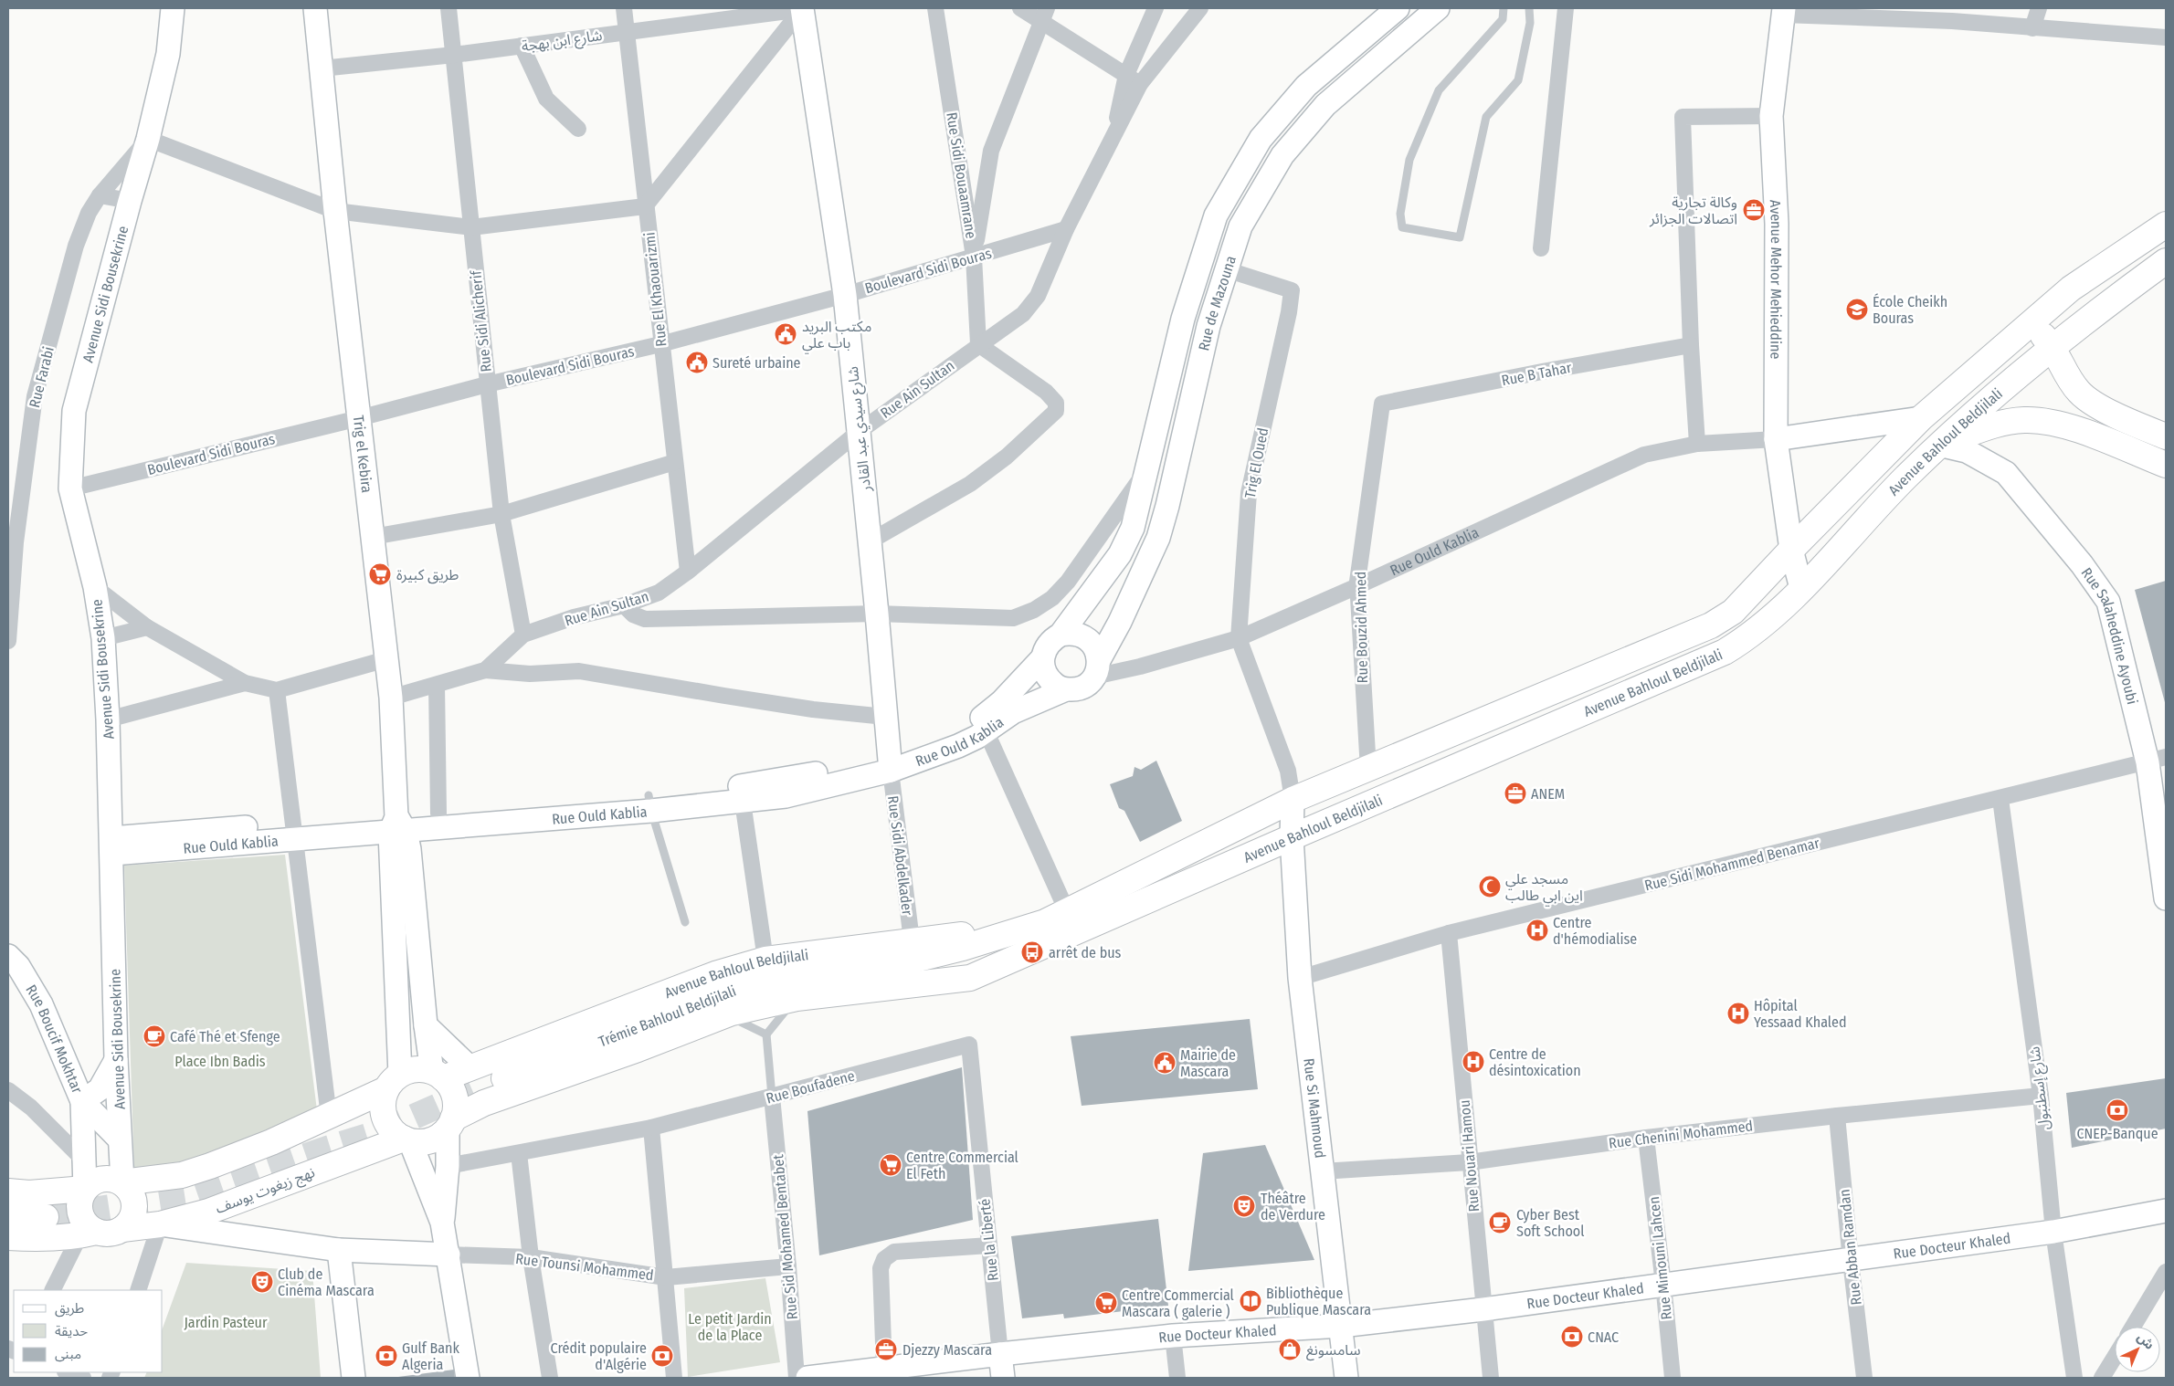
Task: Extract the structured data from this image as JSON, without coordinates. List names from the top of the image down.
{
  "streets": {
    "main road": ["Avenue Bahloul Beldjilali", "Trémie Bahloul Beldjilali", "نهج زيغوت يوسف"],
    "street": [
      "شارع ابن بهجة",
      "Rue Sidi Bouaamrane",
      "Boulevard Sidi Bouras",
      "Avenue Mehor Mehieddine",
      "Rue El Khaouarizmi",
      "Avenue Sidi Bousekrine",
      "Rue de Mazouna",
      "Rue Sidi Alicherif",
      "Rue B Tahar",
      "Rue Farabi",
      "Rue Ain Sultan",
      "شارع سيدي عبد القادر",
      "Trig el Kebira",
      "Trig El Oued",
      "Rue Ould Kablia",
      "Rue Bouzid Ahmed",
      "Rue Salaheddine Ayoubi",
      "Rue Sidi Abdelkader",
      "Rue Sidi Mohammed Benamar",
      "Rue Boucif Mokhtar",
      "Rue Boufadene",
      "شارع إسطنبول",
      "Rue Si Mahmoud",
      "Rue Chenini Mohammed",
      "Rue Nouari Hamou",
      "Rue Sid Mohamed Bentabet",
      "Rue la Liberté",
      "Rue Docteur Khaled",
      "Rue Abban Ramdan",
      "Rue Mimouni Lahcen",
      "Rue Tounsi Mohammed"
    ]
  },
  "crossings": [
    ["شارع ابن بهجة", "Rue El Khaouarizmi"],
    ["شارع ابن بهجة", "Rue Sidi Alicherif"],
    ["شارع ابن بهجة", "شارع سيدي عبد القادر"],
    ["شارع ابن بهجة", "Trig el Kebira"],
    ["Rue Sidi Bouaamrane", "Boulevard Sidi Bouras"],
    ["Rue Sidi Bouaamrane", "Rue Ain Sultan"],
    ["Boulevard Sidi Bouras", "Rue El Khaouarizmi"],
    ["Boulevard Sidi Bouras", "Avenue Sidi Bousekrine"],
    ["Boulevard Sidi Bouras", "Rue Sidi Alicherif"],
    ["Boulevard Sidi Bouras", "Rue Ain Sultan"],
    ["Boulevard Sidi Bouras", "شارع سيدي عبد القادر"],
    ["Boulevard Sidi Bouras", "Trig el Kebira"],
    ["Avenue Mehor Mehieddine", "Avenue Bahloul Beldjilali"],
    ["Avenue Mehor Mehieddine", "Rue Ould Kablia"],
    ["Rue El Khaouarizmi", "Rue Ain Sultan"],
    ["Avenue Sidi Bousekrine", "Rue Farabi"],
    ["Avenue Sidi Bousekrine", "Rue Ould Kablia"],
    ["Avenue Sidi Bousekrine", "نهج زيغوت يوسف"],
    ["Rue de Mazouna", "Trig El Oued"],
    ["Rue de Mazouna", "Rue Ould Kablia"],
    ["Rue Sidi Alicherif", "Rue Ain Sultan"],
    ["Rue B Tahar", "Rue Bouzid Ahmed"],
    ["Rue Ain Sultan", "شارع سيدي عبد القادر"],
    ["Rue Ain Sultan", "Trig el Kebira"],
    ["شارع سيدي عبد القادر", "Rue Ould Kablia"],
    ["شارع سيدي عبد القادر", "Rue Sidi Abdelkader"],
    ["Avenue Bahloul Beldjilali", "Rue Bouzid Ahmed"],
    ["Avenue Bahloul Beldjilali", "Rue Salaheddine Ayoubi"],
    ["Avenue Bahloul Beldjilali", "Rue Sidi Abdelkader"],
    ["Avenue Bahloul Beldjilali", "Trémie Bahloul Beldjilali"],
    ["Avenue Bahloul Beldjilali", "Rue Si Mahmoud"],
    ["Avenue Bahloul Beldjilali", "نهج زيغوت يوسف"],
    ["Trig el Kebira", "Rue Ould Kablia"],
    ["Trig El Oued", "Rue Ould Kablia"],
    ["Rue Ould Kablia", "Rue Bouzid Ahmed"],
    ["Rue Ould Kablia", "Rue Sidi Abdelkader"],
    ["Rue Salaheddine Ayoubi", "Rue Sidi Mohammed Benamar"],
    ["Rue Sidi Mohammed Benamar", "شارع إسطنبول"],
    ["Rue Sidi Mohammed Benamar", "Rue Si Mahmoud"],
    ["Rue Sidi Mohammed Benamar", "Rue Nouari Hamou"],
    ["Rue Boufadene", "Rue Sid Mohamed Bentabet"],
    ["Rue Boufadene", "Rue la Liberté"],
    ["شارع إسطنبول", "Rue Chenini Mohammed"],
    ["شارع إسطنبول", "Rue Docteur Khaled"],
    ["Rue Si Mahmoud", "Rue Chenini Mohammed"],
    ["Rue Si Mahmoud", "Rue Docteur Khaled"],
    ["Rue Chenini Mohammed", "Rue Nouari Hamou"],
    ["Rue Chenini Mohammed", "Rue Abban Ramdan"],
    ["Rue Chenini Mohammed", "Rue Mimouni Lahcen"],
    ["Rue Nouari Hamou", "Rue Docteur Khaled"],
    ["Rue Sid Mohamed Bentabet", "Rue Tounsi Mohammed"],
    ["Rue la Liberté", "Rue Docteur Khaled"],
    ["Rue Docteur Khaled", "Rue Abban Ramdan"],
    ["Rue Docteur Khaled", "Rue Mimouni Lahcen"]
  ],
  "parks": ["Place Ibn Badis", "Le petit Jardin de la Place", "Jardin Pasteur"],
  "places": {
    "office": ["وكالة تجارية اتصالات الجزائر", "ANEM", "Djezzy Mascara"],
    "school or university": ["École Cheikh Bouras"],
    "public building": ["مكتب البريد باب علي", "Sureté urbaine", "Mairie de Mascara"],
    "supermarket": ["طريق كبيرة", "Centre Commercial El Feth", "Centre Commercial Mascara ( galerie )"],
    "mosque": ["مسجد علي اين ابي طالب"],
    "hospital": ["Centre d'hémodialise", "Hôpital Yessaad Khaled", "Centre de désintoxication"],
    "bus stop": ["arrêt de bus"],
    "cafe": ["Café Thé et Sfenge", "Cyber Best Soft School"],
    "bank": [
      "CNEP-Banque",
      "CNAC",
      "Gulf Bank Algeria",
      "Crédit populaire d'Algérie"
    ],
    "theatre": ["Théâtre de Verdure", "Club de Cinéma Mascara"],
    "library": ["Bibliothèque Publique Mascara"],
    "shop": ["سامسونغ"]
  },
  "legend": ["طريق", "حديقة", "مبنى"],
  "north": "top right"
}
